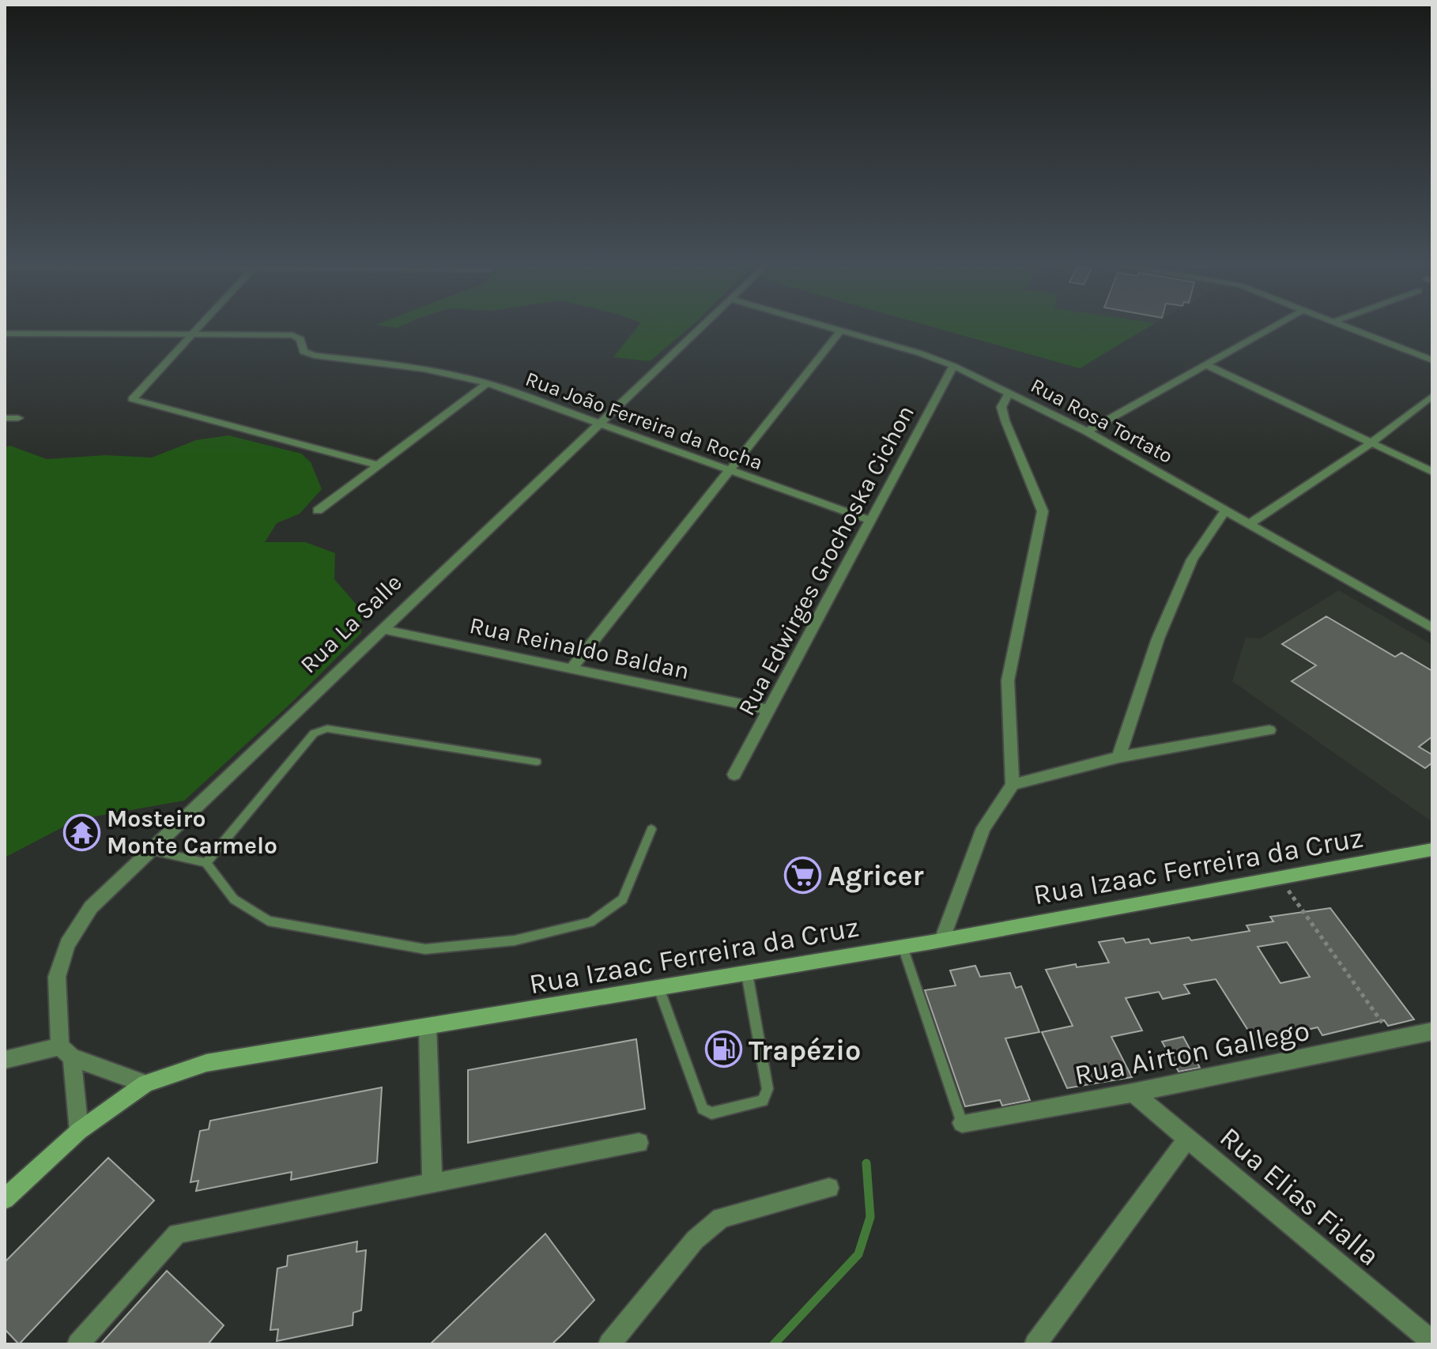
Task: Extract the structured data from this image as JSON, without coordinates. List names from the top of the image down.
{
  "streets": {
    "main road": ["Rua Izaac Ferreira da Cruz"],
    "street": [
      "Rua João Ferreira da Rocha",
      "Rua Rosa Tortato",
      "Rua Edwirges Grochoska Cichon",
      "Rua La Salle",
      "Rua Reinaldo Baldan",
      "Rua Airton Gallego",
      "Rua Elias Fialla"
    ]
  },
  "crossings": [
    ["Rua João Ferreira da Rocha", "Rua Edwirges Grochoska Cichon"],
    ["Rua João Ferreira da Rocha", "Rua La Salle"],
    ["Rua Rosa Tortato", "Rua Edwirges Grochoska Cichon"],
    ["Rua Edwirges Grochoska Cichon", "Rua Reinaldo Baldan"],
    ["Rua La Salle", "Rua Reinaldo Baldan"],
    ["Rua La Salle", "Rua Izaac Ferreira da Cruz"],
    ["Rua Airton Gallego", "Rua Elias Fialla"]
  ],
  "places": {
    "temple": ["Mosteiro Monte Carmelo"],
    "supermarket": ["Agricer"],
    "fuel station": ["Trapézio"]
  }
}
